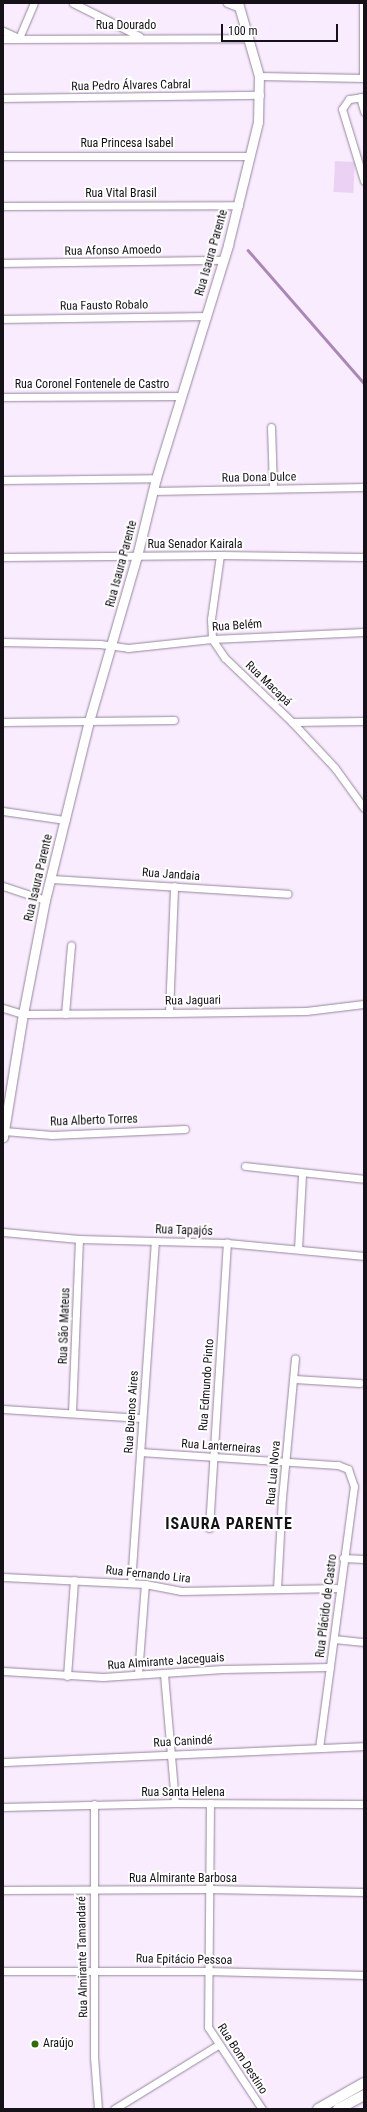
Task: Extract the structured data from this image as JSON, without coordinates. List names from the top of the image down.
{
  "streets": {
    "street": [
      "Rua Dourado",
      "Rua Pedro Álvares Cabral",
      "Rua Princesa Isabel",
      "Rua Vital Brasil",
      "Rua Afonso Amoedo",
      "Rua Isaura Parente",
      "Rua Fausto Robalo",
      "Rua Coronel Fontenele de Castro",
      "Rua Dona Dulce",
      "Rua Senador Kairala",
      "Rua Belém",
      "Rua Macapá",
      "Rua Jandaia",
      "Rua Jaguari",
      "Rua Alberto Torres",
      "Rua Tapajós",
      "Rua São Mateus",
      "Rua Edmundo Pinto",
      "Rua Buenos Aires",
      "Rua Lanterneiras",
      "Rua Lua Nova",
      "Rua Fernando Lira",
      "Rua Plácido de Castro",
      "Rua Almirante Jaceguais",
      "Rua Canindé",
      "Rua Santa Helena",
      "Rua Almirante Barbosa",
      "Rua Almirante Tamandaré",
      "Rua Epitácio Pessoa",
      "Rua Bom Destino"
    ]
  },
  "crossings": [
    ["Rua Dourado", "Rua Isaura Parente"],
    ["Rua Pedro Álvares Cabral", "Rua Isaura Parente"],
    ["Rua Princesa Isabel", "Rua Isaura Parente"],
    ["Rua Vital Brasil", "Rua Isaura Parente"],
    ["Rua Afonso Amoedo", "Rua Isaura Parente"],
    ["Rua Isaura Parente", "Rua Fausto Robalo"],
    ["Rua Isaura Parente", "Rua Coronel Fontenele de Castro"],
    ["Rua Isaura Parente", "Rua Dona Dulce"],
    ["Rua Isaura Parente", "Rua Senador Kairala"],
    ["Rua Isaura Parente", "Rua Belém"],
    ["Rua Isaura Parente", "Rua Jandaia"],
    ["Rua Isaura Parente", "Rua Jaguari"],
    ["Rua Isaura Parente", "Rua Alberto Torres"],
    ["Rua Belém", "Rua Macapá"],
    ["Rua Tapajós", "Rua São Mateus"],
    ["Rua Tapajós", "Rua Edmundo Pinto"],
    ["Rua Tapajós", "Rua Buenos Aires"],
    ["Rua Edmundo Pinto", "Rua Lanterneiras"],
    ["Rua Buenos Aires", "Rua Lanterneiras"],
    ["Rua Buenos Aires", "Rua Fernando Lira"],
    ["Rua Lanterneiras", "Rua Lua Nova"],
    ["Rua Lanterneiras", "Rua Plácido de Castro"],
    ["Rua Lua Nova", "Rua Fernando Lira"],
    ["Rua Fernando Lira", "Rua Plácido de Castro"],
    ["Rua Plácido de Castro", "Rua Almirante Jaceguais"],
    ["Rua Plácido de Castro", "Rua Canindé"],
    ["Rua Santa Helena", "Rua Almirante Tamandaré"],
    ["Rua Santa Helena", "Rua Bom Destino"],
    ["Rua Almirante Barbosa", "Rua Almirante Tamandaré"],
    ["Rua Almirante Barbosa", "Rua Bom Destino"],
    ["Rua Almirante Tamandaré", "Rua Epitácio Pessoa"],
    ["Rua Epitácio Pessoa", "Rua Bom Destino"]
  ],
  "districts": ["ISAURA PARENTE"],
  "places": ["Araújo"],
  "scale_bar": "100 m"
}
